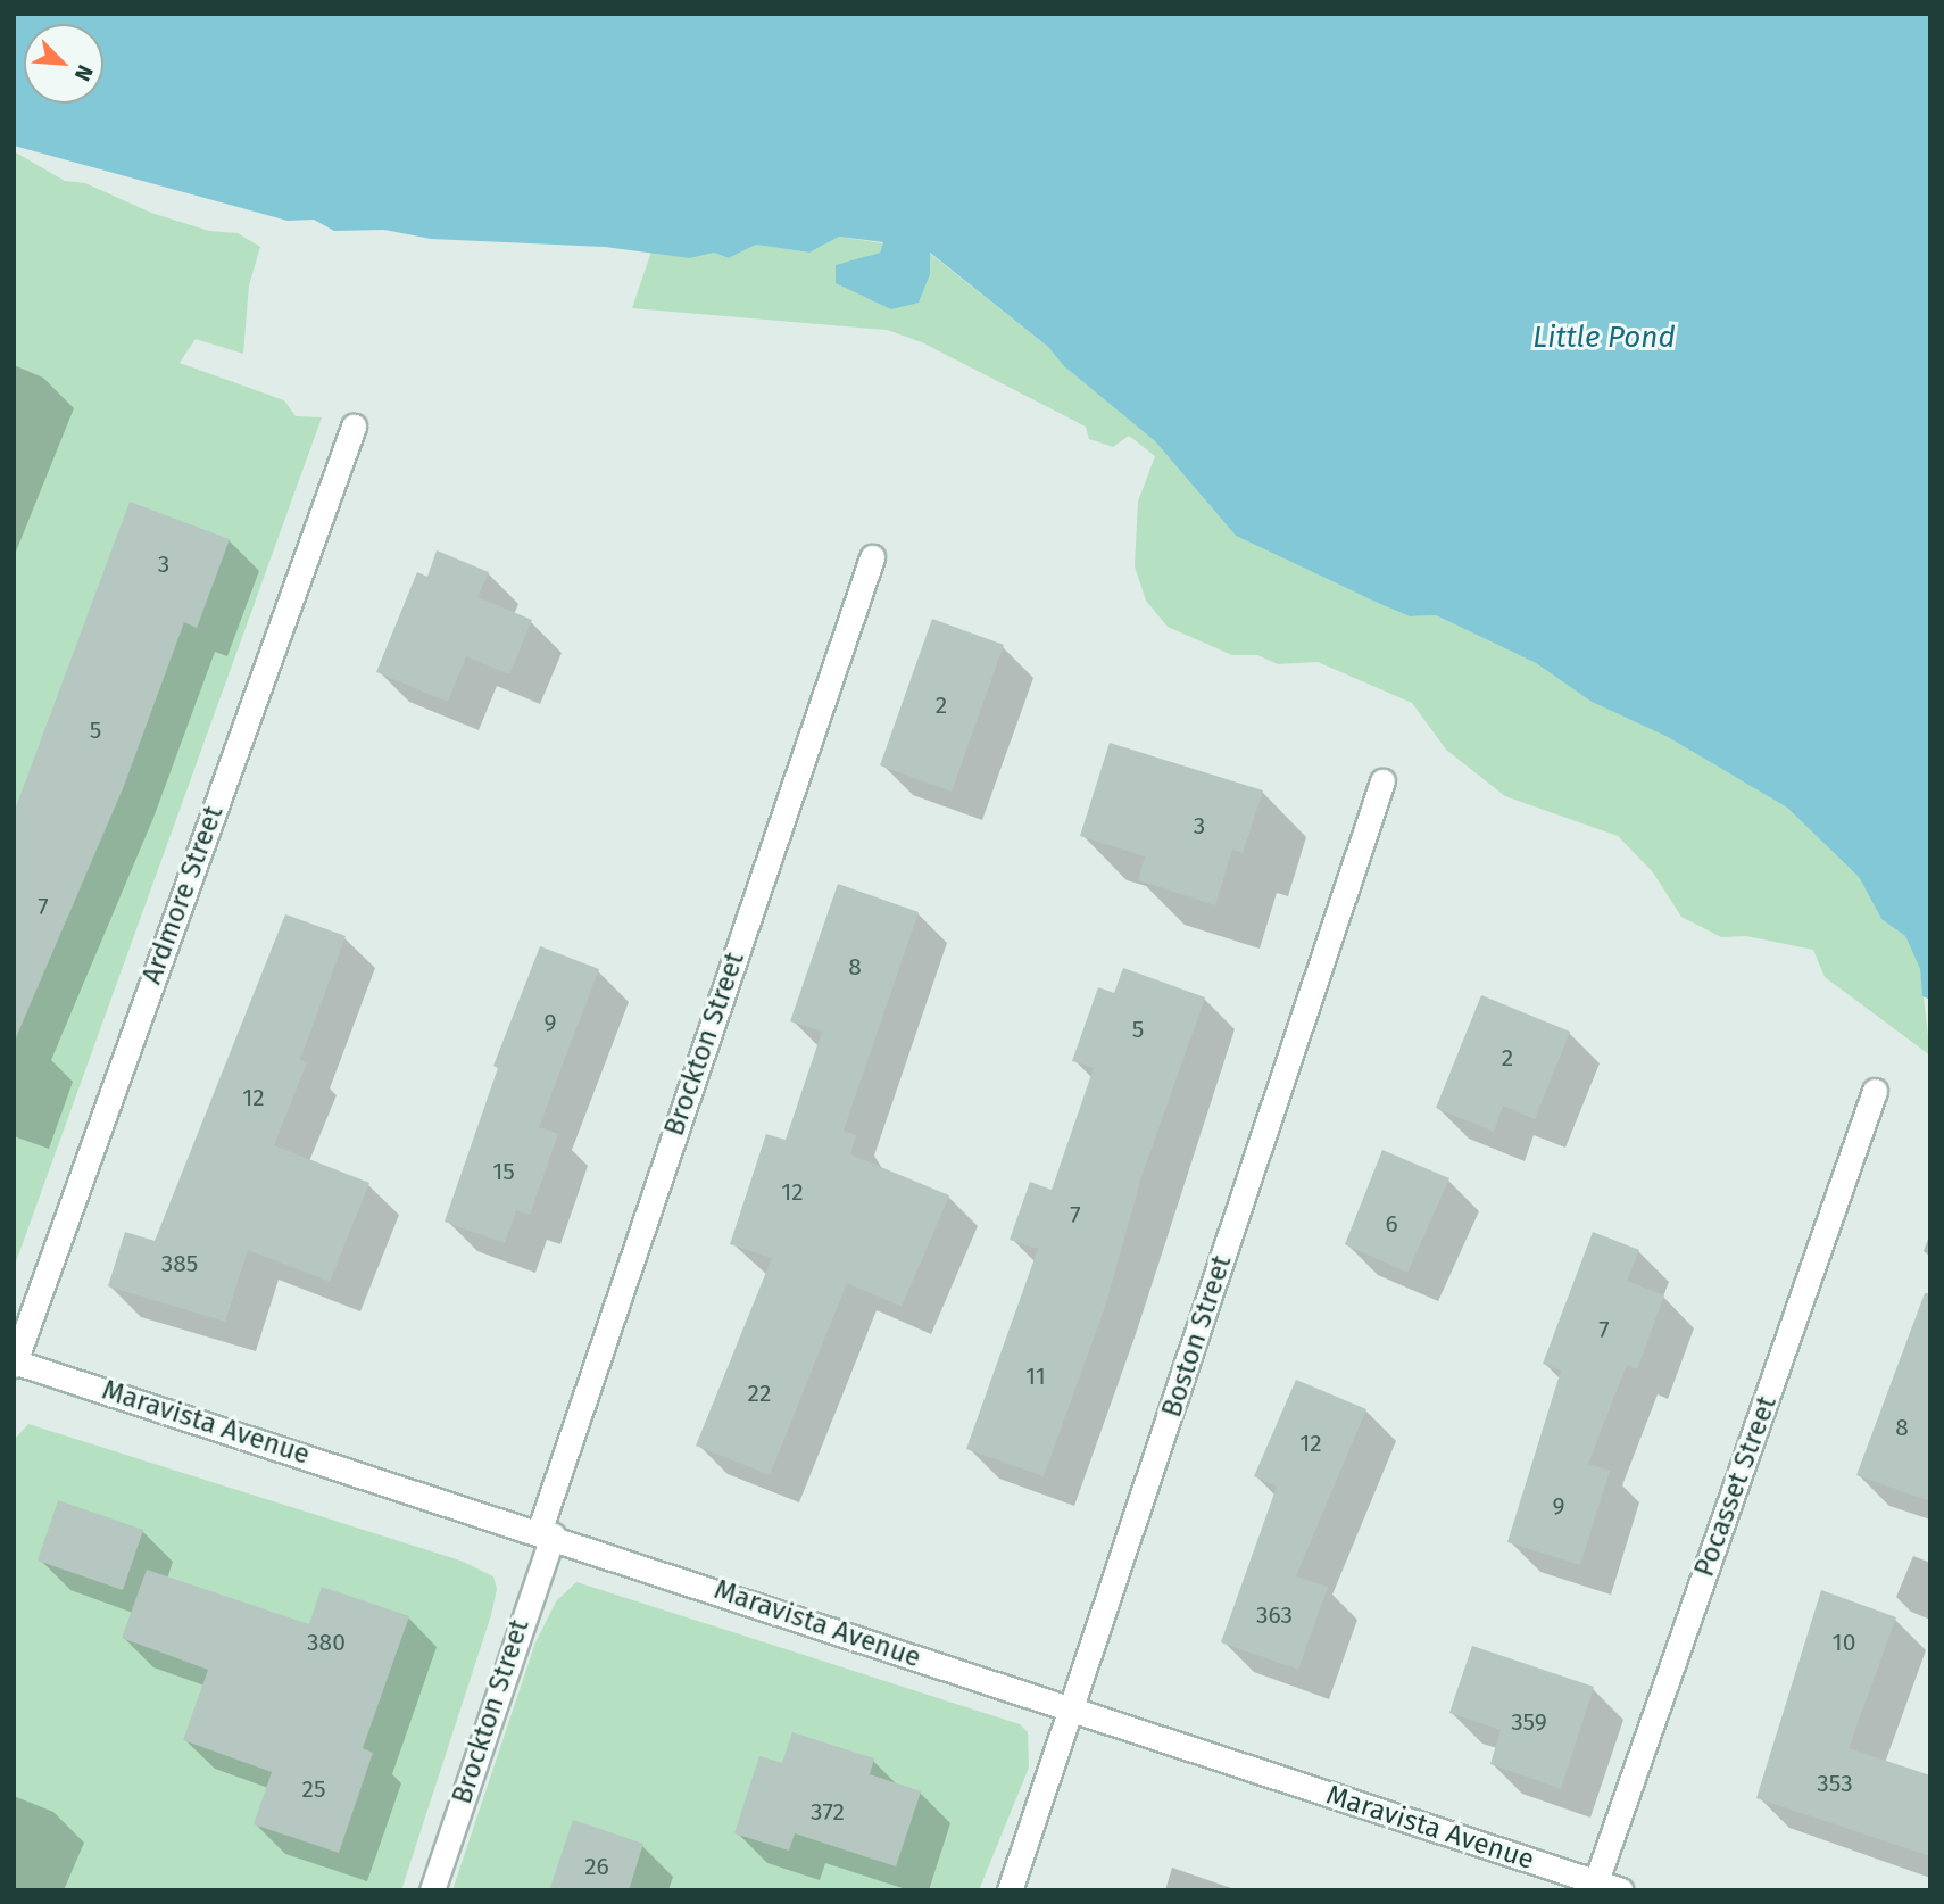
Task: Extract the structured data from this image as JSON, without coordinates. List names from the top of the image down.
{
  "streets": {
    "street": [
      "Ardmore Street",
      "Brockton Street",
      "Boston Street",
      "Maravista Avenue",
      "Pocasset Street"
    ]
  },
  "crossings": [
    ["Ardmore Street", "Maravista Avenue"],
    ["Brockton Street", "Maravista Avenue"],
    ["Boston Street", "Maravista Avenue"],
    ["Maravista Avenue", "Pocasset Street"]
  ],
  "water": ["Little Pond"],
  "house_numbers": [
    "3",
    "2",
    "5",
    "3",
    "7",
    "8",
    "9",
    "5",
    "2",
    "12",
    "15",
    "12",
    "7",
    "6",
    "385",
    "7",
    "11",
    "22",
    "8",
    "12",
    "9",
    "363",
    "380",
    "10",
    "359",
    "353",
    "25",
    "372",
    "26"
  ],
  "north": "bottom right"
}
